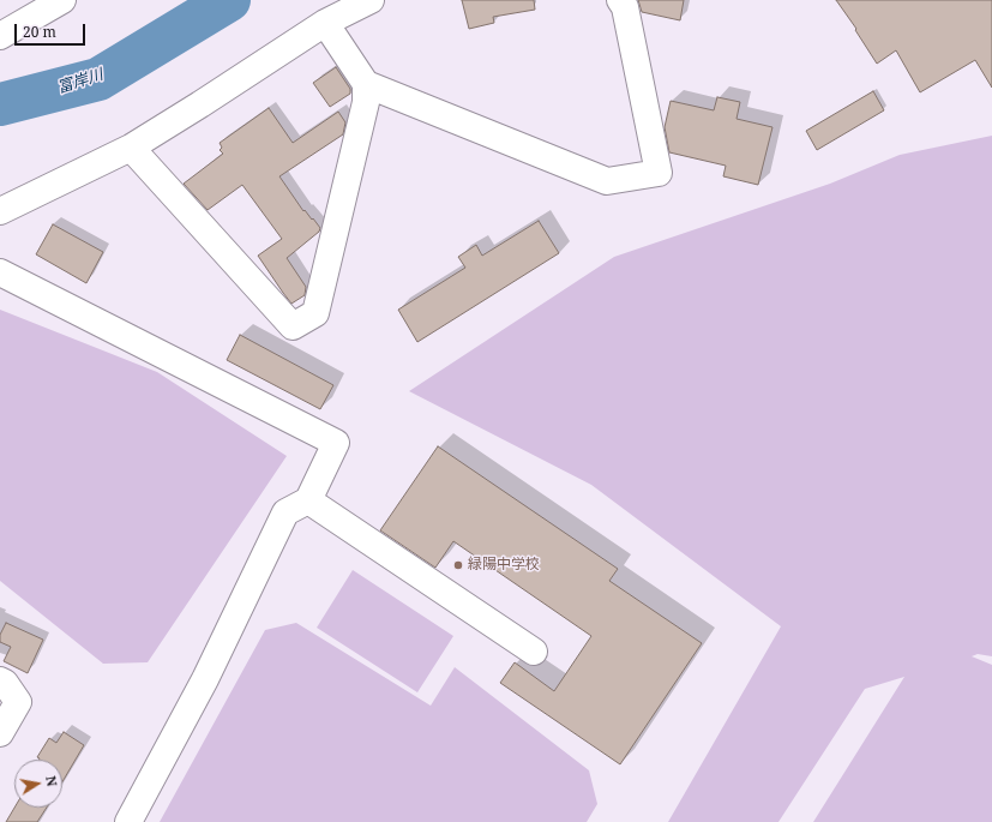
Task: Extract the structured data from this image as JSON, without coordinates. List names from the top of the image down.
{
  "water": ["富岸川"],
  "places": ["緑陽中学校"],
  "scale_bar": "20 m",
  "north": "right"
}
